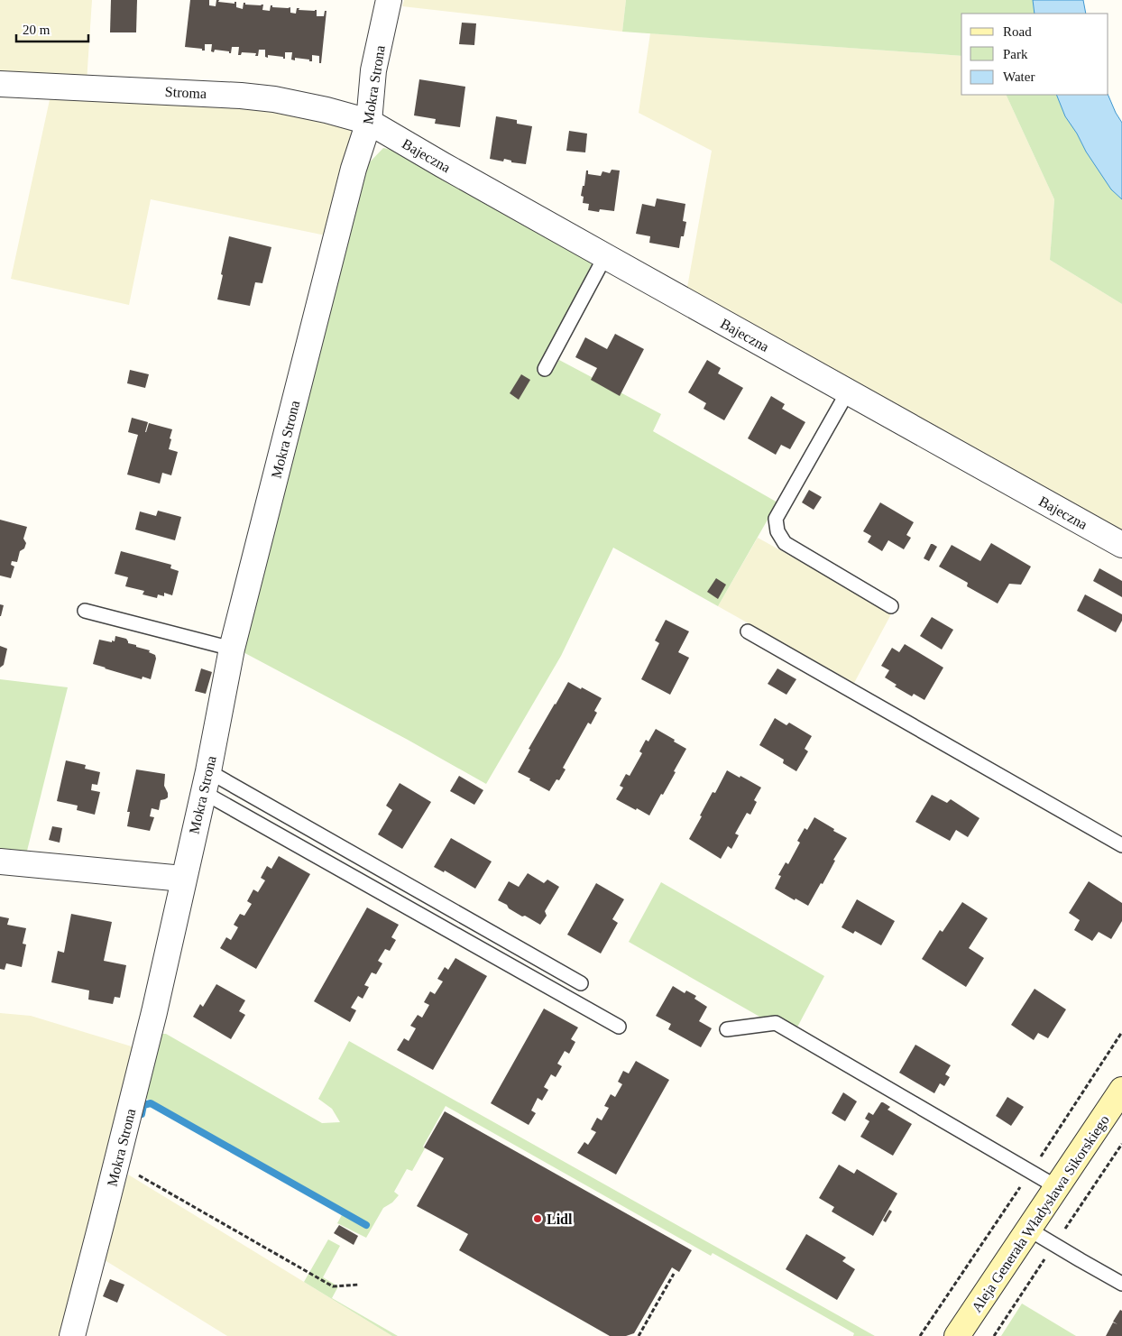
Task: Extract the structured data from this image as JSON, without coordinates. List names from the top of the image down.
{
  "streets": {
    "main road": ["Aleja Generała Władysława Sikorskiego"],
    "street": ["Mokra Strona", "Stroma", "Bajeczna"]
  },
  "crossings": [
    ["Mokra Strona", "Stroma"],
    ["Mokra Strona", "Bajeczna"],
    ["Stroma", "Bajeczna"]
  ],
  "places": ["Lidl"],
  "legend": ["Road", "Park", "Water"],
  "scale_bar": "20 m"
}
